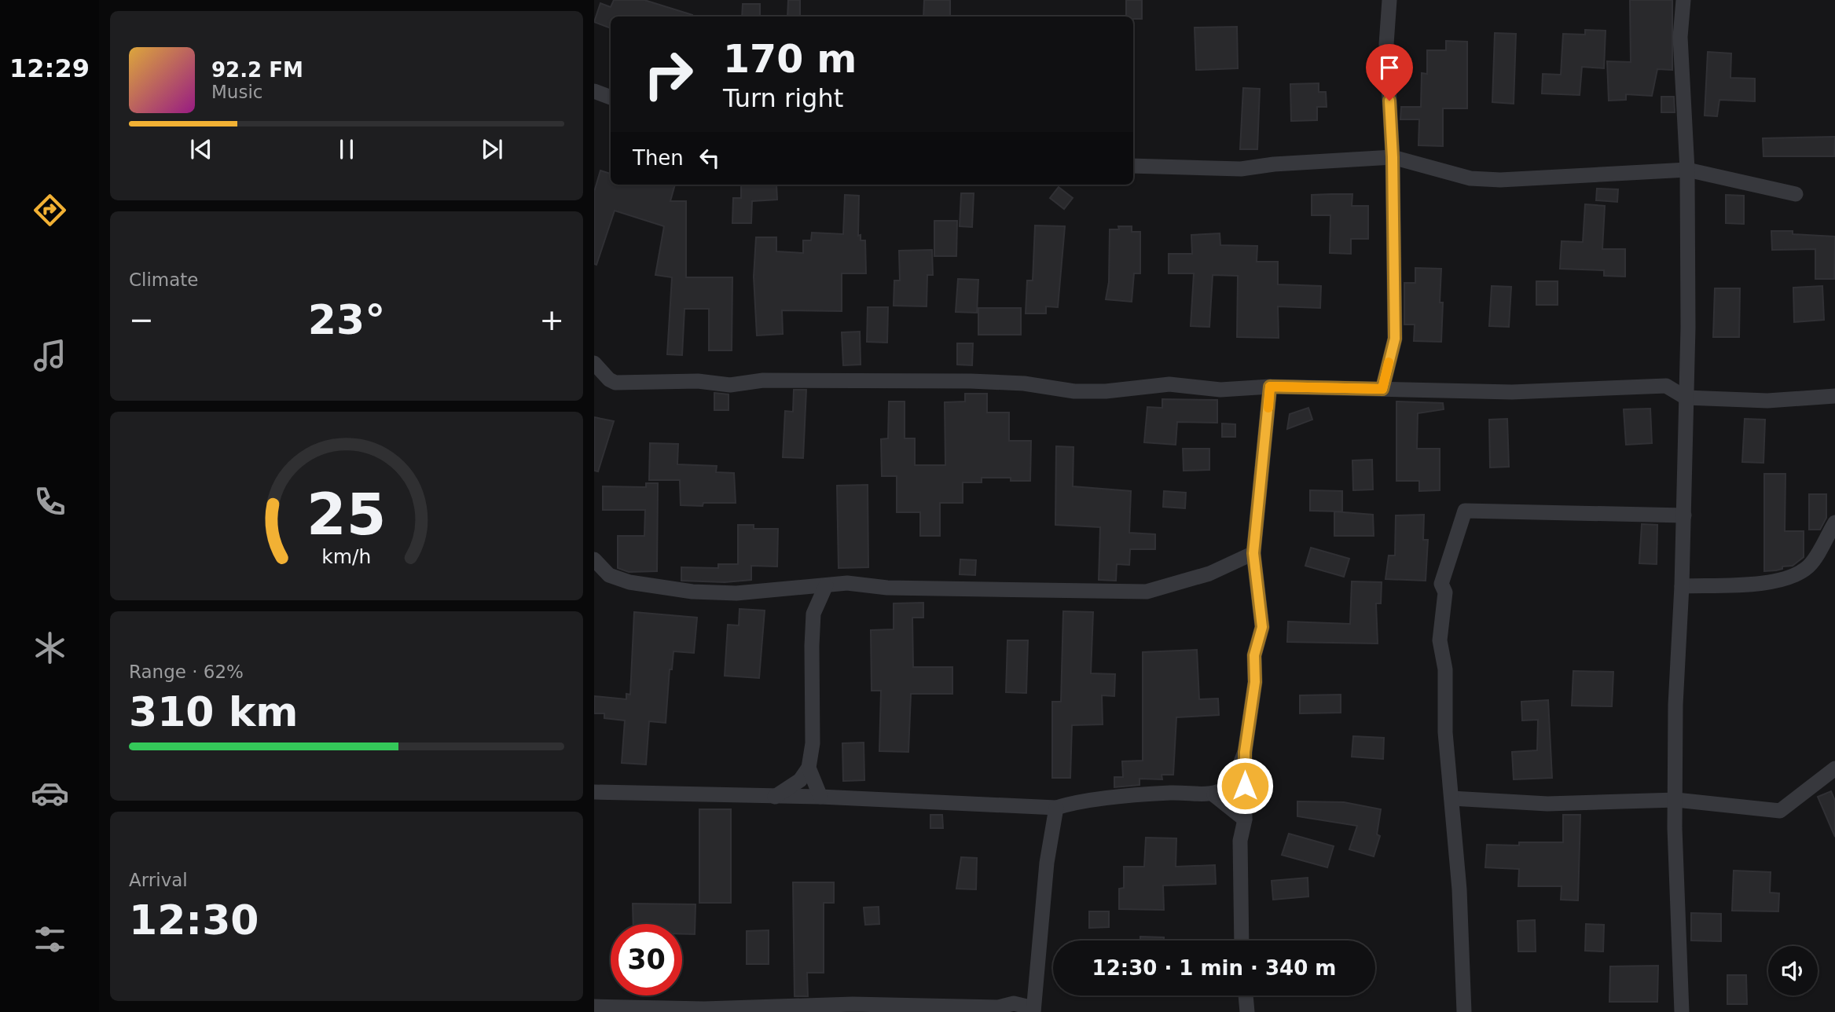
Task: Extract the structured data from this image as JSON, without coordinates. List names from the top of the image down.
{
  "page": {
    "tabs": "12:29",
    "turn": ["170 m", "Turn right"],
    "song": ["92.2 FM", "Music"],
    "then": "Then",
    "tile": [
      "Climate",
      ["Range · 62%", "310 km"],
      ["Arrival", "12:30"]
    ],
    "heat": ["−", "23°", "+"],
    "limit": "30",
    "trip": "12:30 · 1 min · 340 m",
    "gauge": ["25", "km/h"]
  }
}
